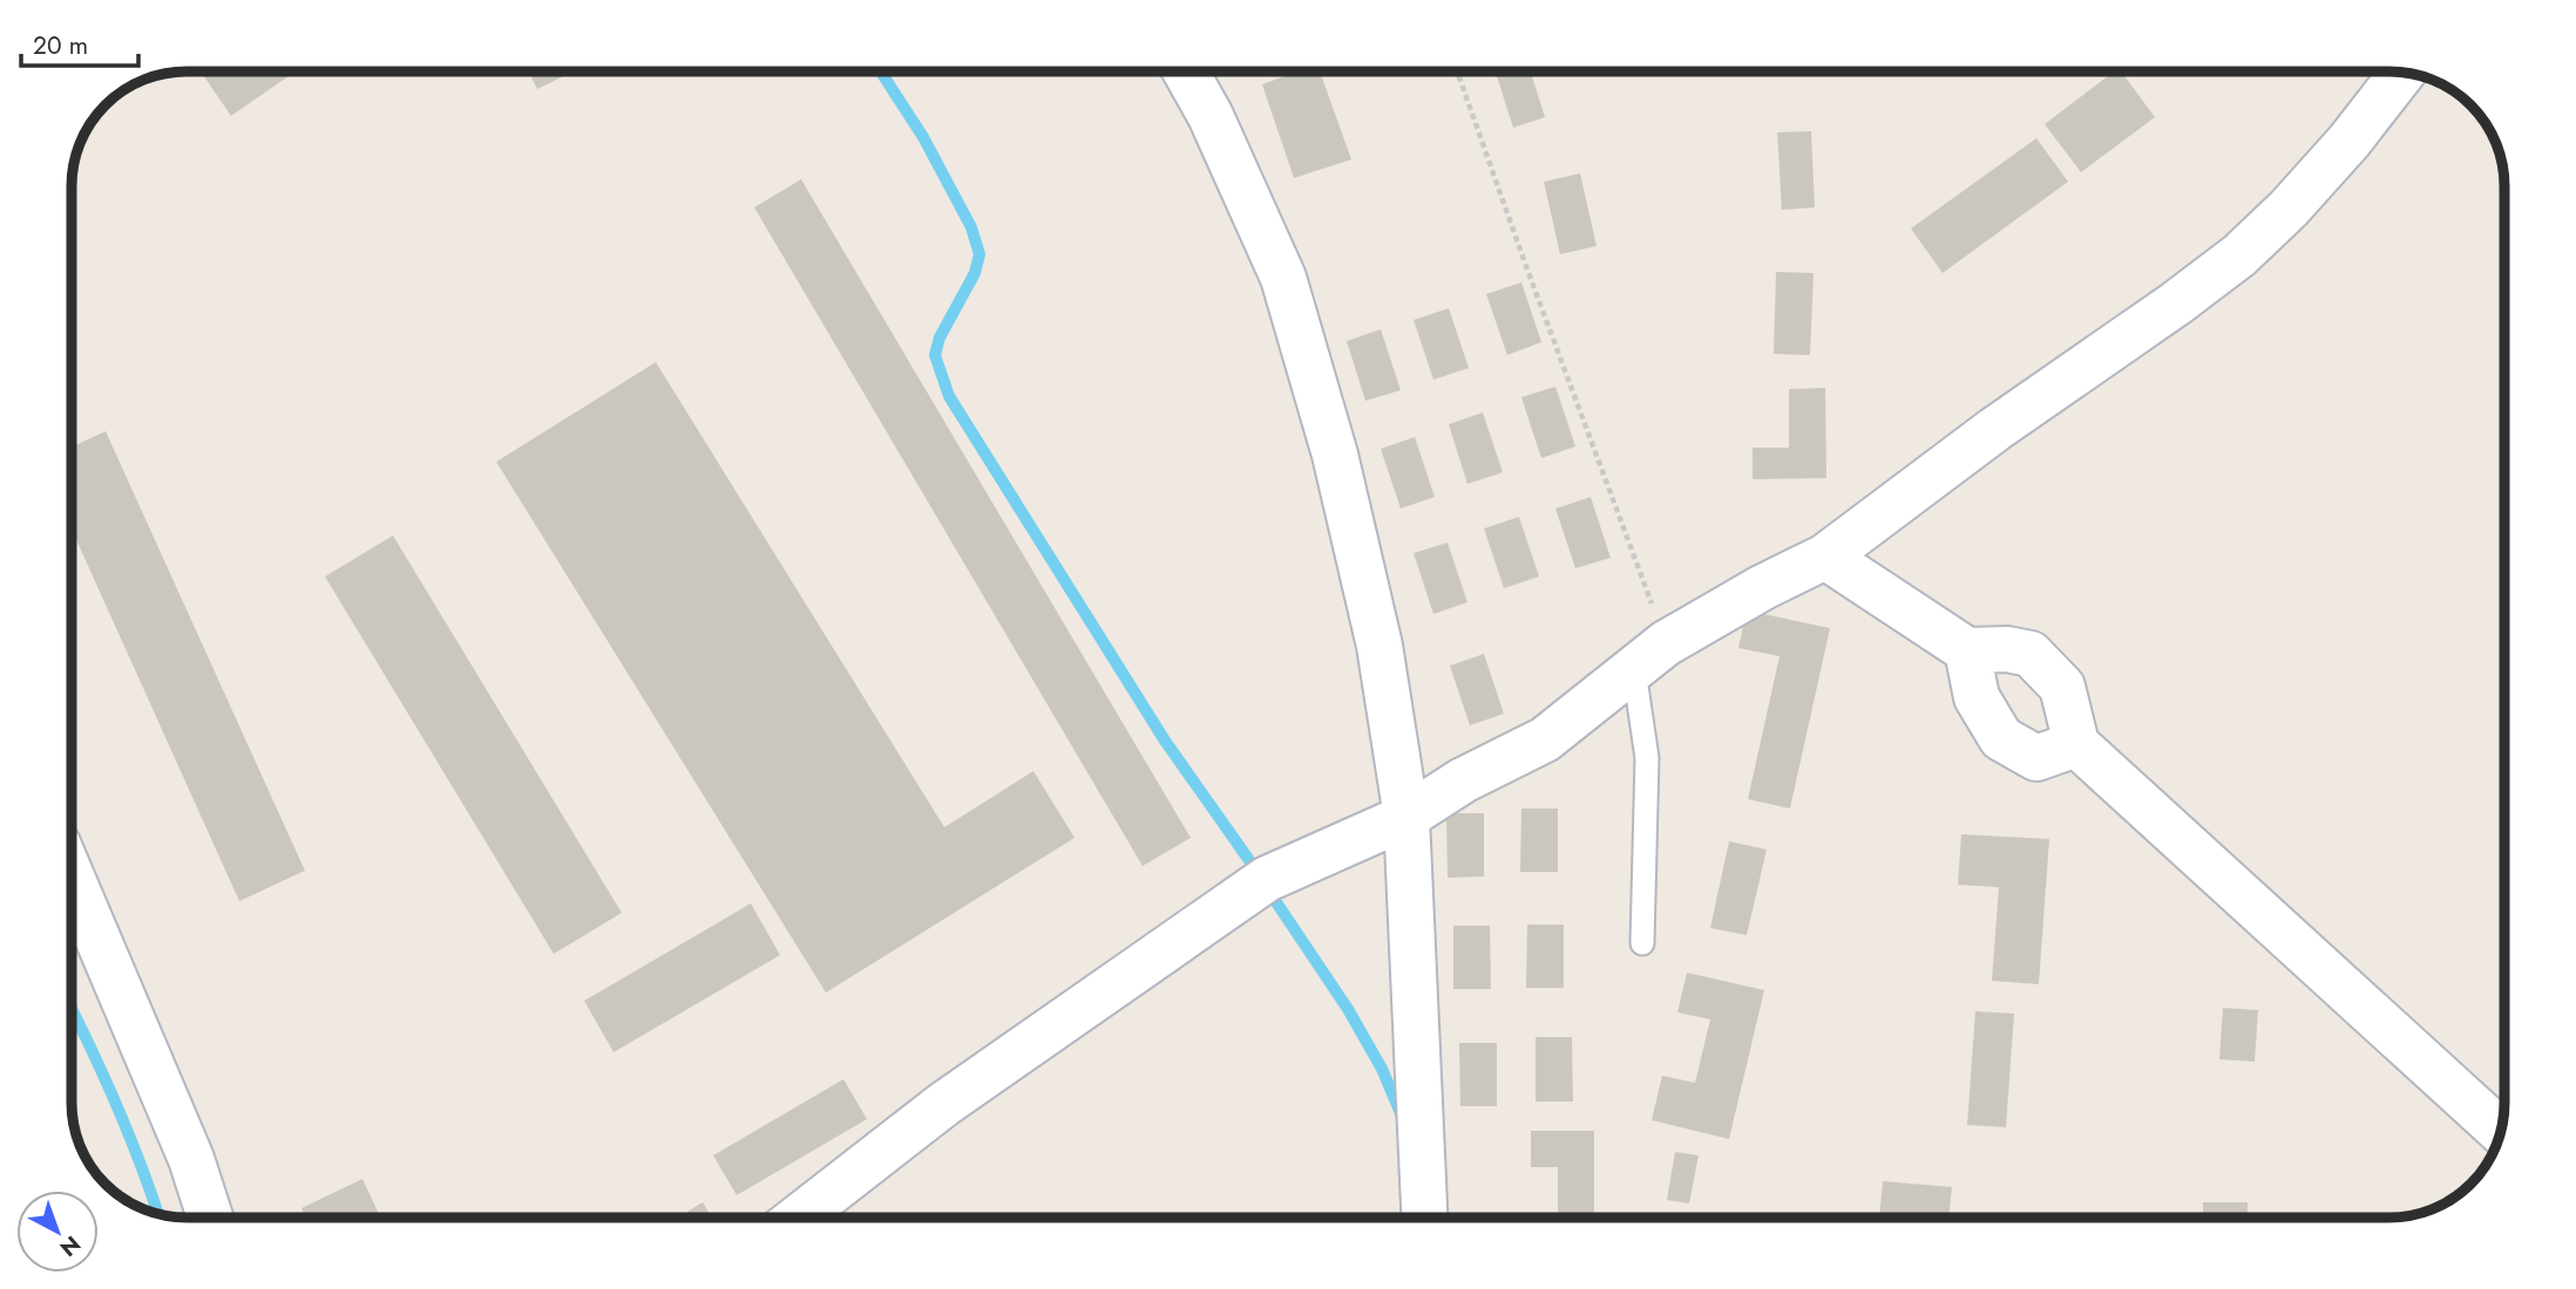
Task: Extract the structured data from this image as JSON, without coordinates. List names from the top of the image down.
{
  "scale_bar": "20 m",
  "north": "bottom right"
}
